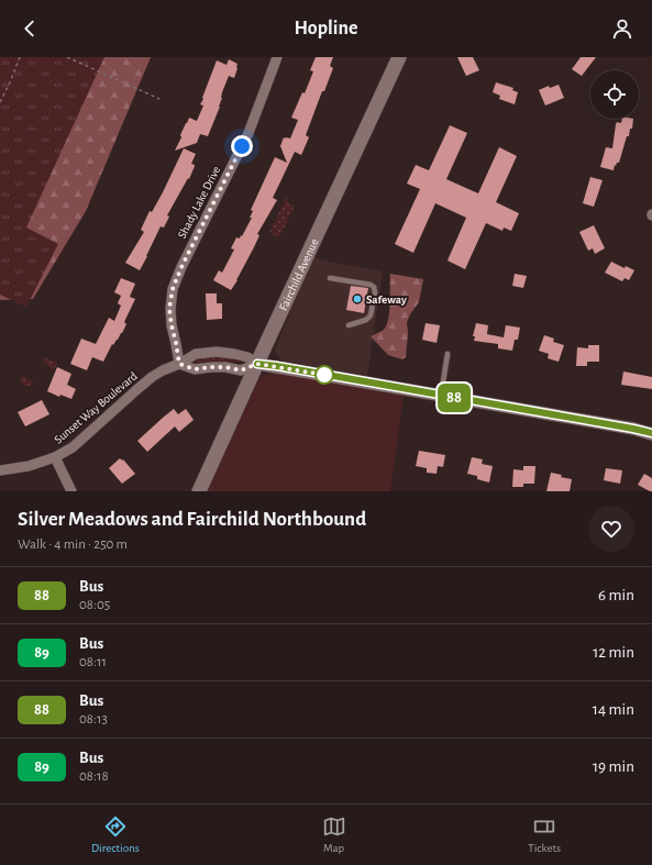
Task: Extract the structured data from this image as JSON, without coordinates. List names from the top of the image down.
{
  "streets": {
    "main road": ["Fairchild Avenue"],
    "street": ["Shady Lake Drive", "Sunset Way Boulevard"]
  },
  "crossings": [
    ["Shady Lake Drive", "Sunset Way Boulevard"],
    ["Fairchild Avenue", "Sunset Way Boulevard"]
  ],
  "places": ["Safeway"],
  "lines": ["bus line 88"],
  "page": {
    "header": "Hopline",
    "on_map": "88",
    "heading": ["Silver Meadows and Fairchild Northbound", "Walk · 4 min · 250 m"],
    "list": [
      {
        "mark": "88",
        "name": "Bus",
        "note": "08:05",
        "value": "6 min"
      },
      {
        "mark": "89",
        "name": "Bus",
        "note": "08:11",
        "value": "12 min"
      },
      {
        "mark": "88",
        "name": "Bus",
        "note": "08:13",
        "value": "14 min"
      },
      {
        "mark": "89",
        "name": "Bus",
        "note": "08:18",
        "value": "19 min"
      }
    ],
    "tabs": ["Directions", "Map", "Tickets"]
  }
}
